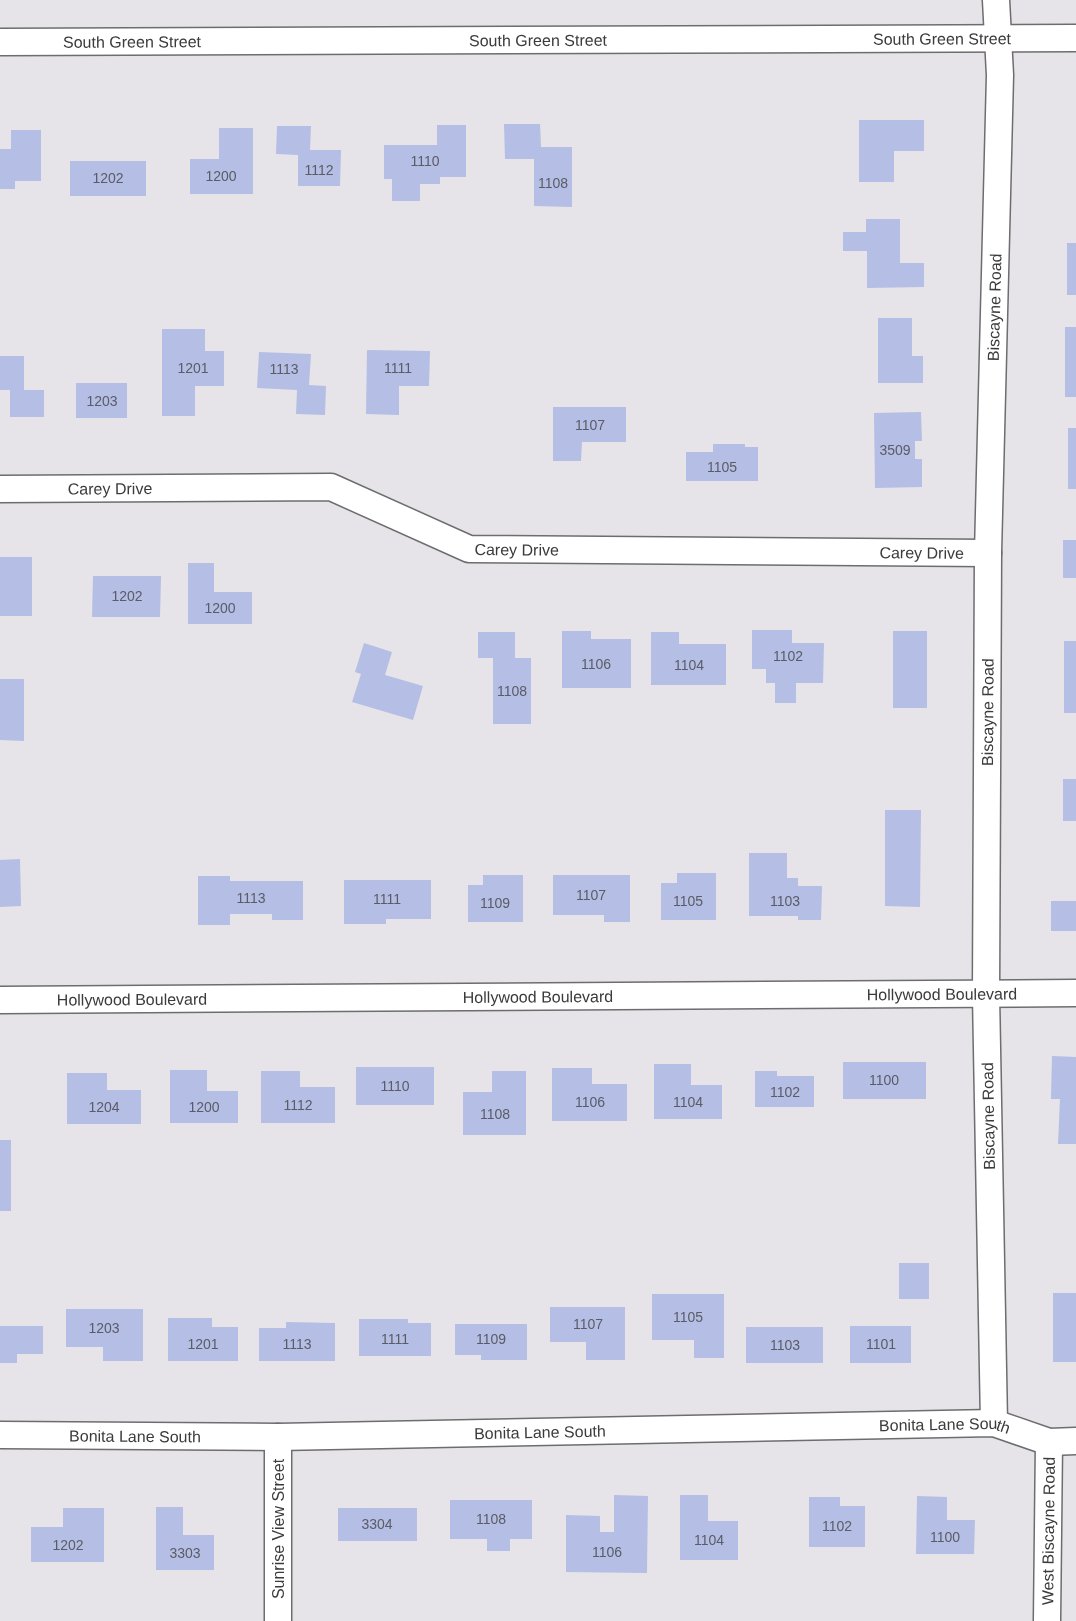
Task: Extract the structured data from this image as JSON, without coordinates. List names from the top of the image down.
{
  "streets": {
    "street": [
      "South Green Street",
      "Biscayne Road",
      "Carey Drive",
      "Hollywood Boulevard",
      "Bonita Lane South",
      "Sunrise View Street",
      "West Biscayne Road"
    ]
  },
  "crossings": [
    ["South Green Street", "Biscayne Road"],
    ["Biscayne Road", "Carey Drive"],
    ["Biscayne Road", "Hollywood Boulevard"],
    ["Biscayne Road", "Bonita Lane South"],
    ["Bonita Lane South", "Sunrise View Street"],
    ["Bonita Lane South", "West Biscayne Road"]
  ],
  "house_numbers": [
    "1110",
    "1112",
    "1200",
    "1202",
    "1108",
    "1201",
    "1111",
    "1113",
    "1203",
    "1107",
    "3509",
    "1105",
    "1202",
    "1200",
    "1102",
    "1106",
    "1104",
    "1108",
    "1107",
    "1113",
    "1111",
    "1105",
    "1103",
    "1109",
    "1100",
    "1110",
    "1102",
    "1106",
    "1104",
    "1112",
    "1204",
    "1200",
    "1108",
    "1105",
    "1107",
    "1203",
    "1111",
    "1109",
    "1201",
    "1113",
    "1101",
    "1103",
    "1108",
    "3304",
    "1102",
    "1100",
    "1104",
    "1202",
    "1106",
    "3303"
  ]
}
